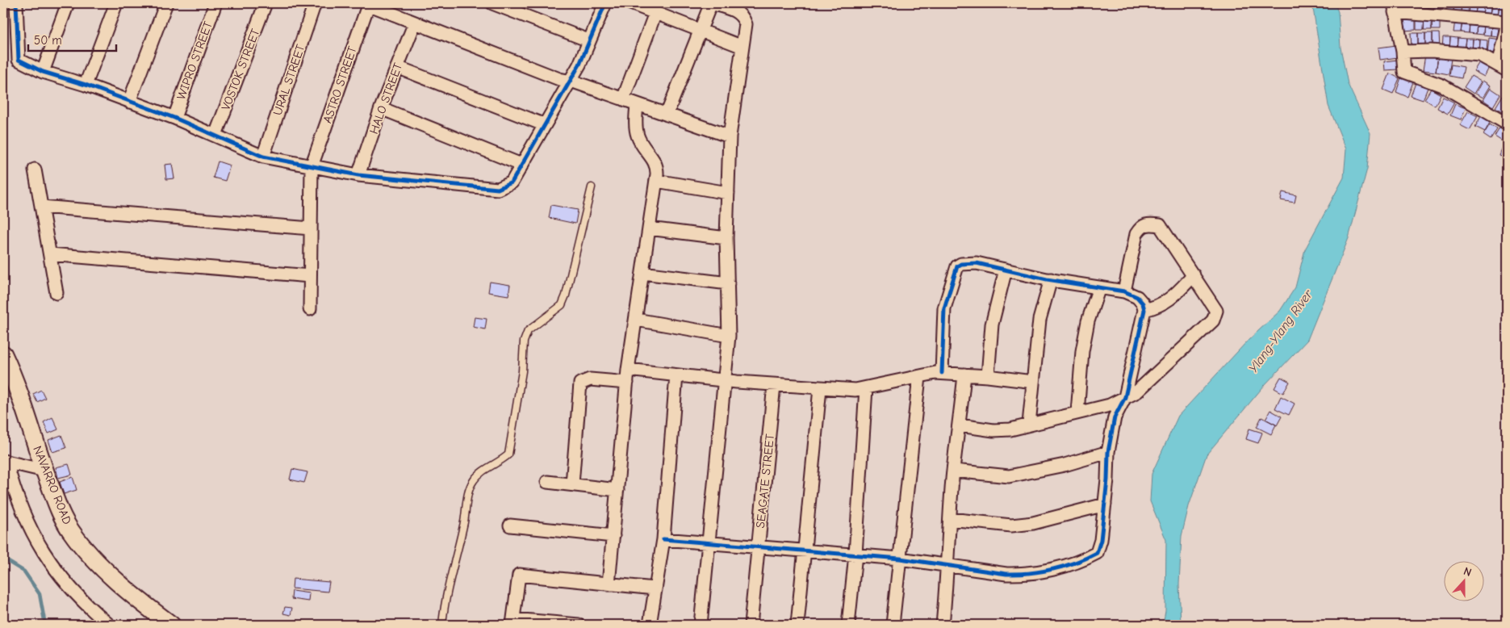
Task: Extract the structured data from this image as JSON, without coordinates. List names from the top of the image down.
{
  "streets": {
    "street": [
      "WIPRO STREET",
      "VOSTOK STREET",
      "URAL STREET",
      "ASTRO STREET",
      "HALO STREET",
      "SEAGATE STREET",
      "NAVARRO ROAD"
    ]
  },
  "water": ["Ylang-Ylang River"],
  "scale_bar": "50 m",
  "north": "top"
}
